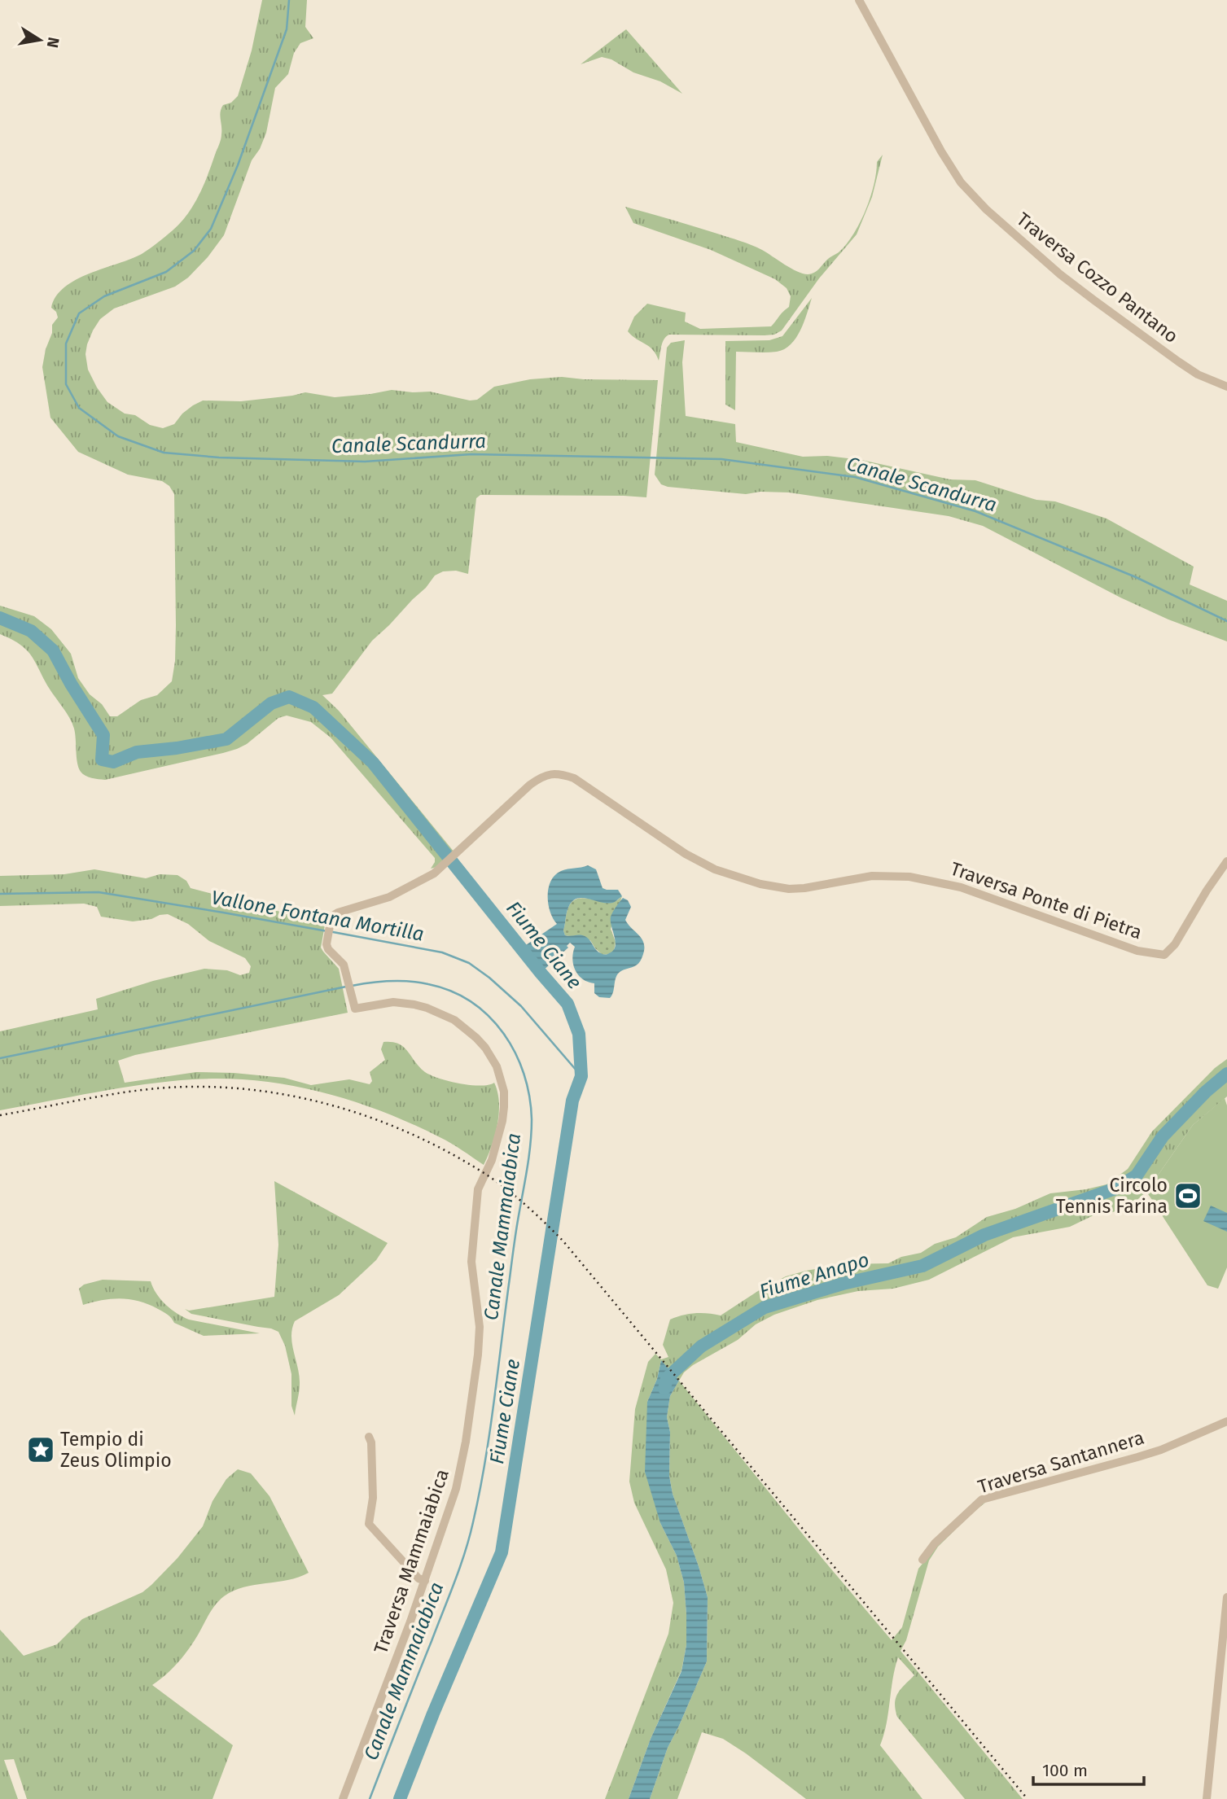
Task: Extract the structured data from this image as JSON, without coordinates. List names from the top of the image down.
{
  "streets": {
    "street": [
      "Traversa Cozzo Pantano",
      "Traversa Ponte di Pietra",
      "Traversa Santannera",
      "Traversa Mammaiabica"
    ]
  },
  "crossings": [
    ["Traversa Ponte di Pietra", "Traversa Mammaiabica"]
  ],
  "water": [
    "Canale Scandurra",
    "Vallone Fontana Mortilla",
    "Fiume Ciane",
    "Canale Mammaiabica",
    "Fiume Anapo"
  ],
  "places": {
    "sports": ["Circolo Tennis Farina"],
    "place": ["Tempio di Zeus Olimpio"]
  },
  "scale_bar": "100 m",
  "north": "right"
}
